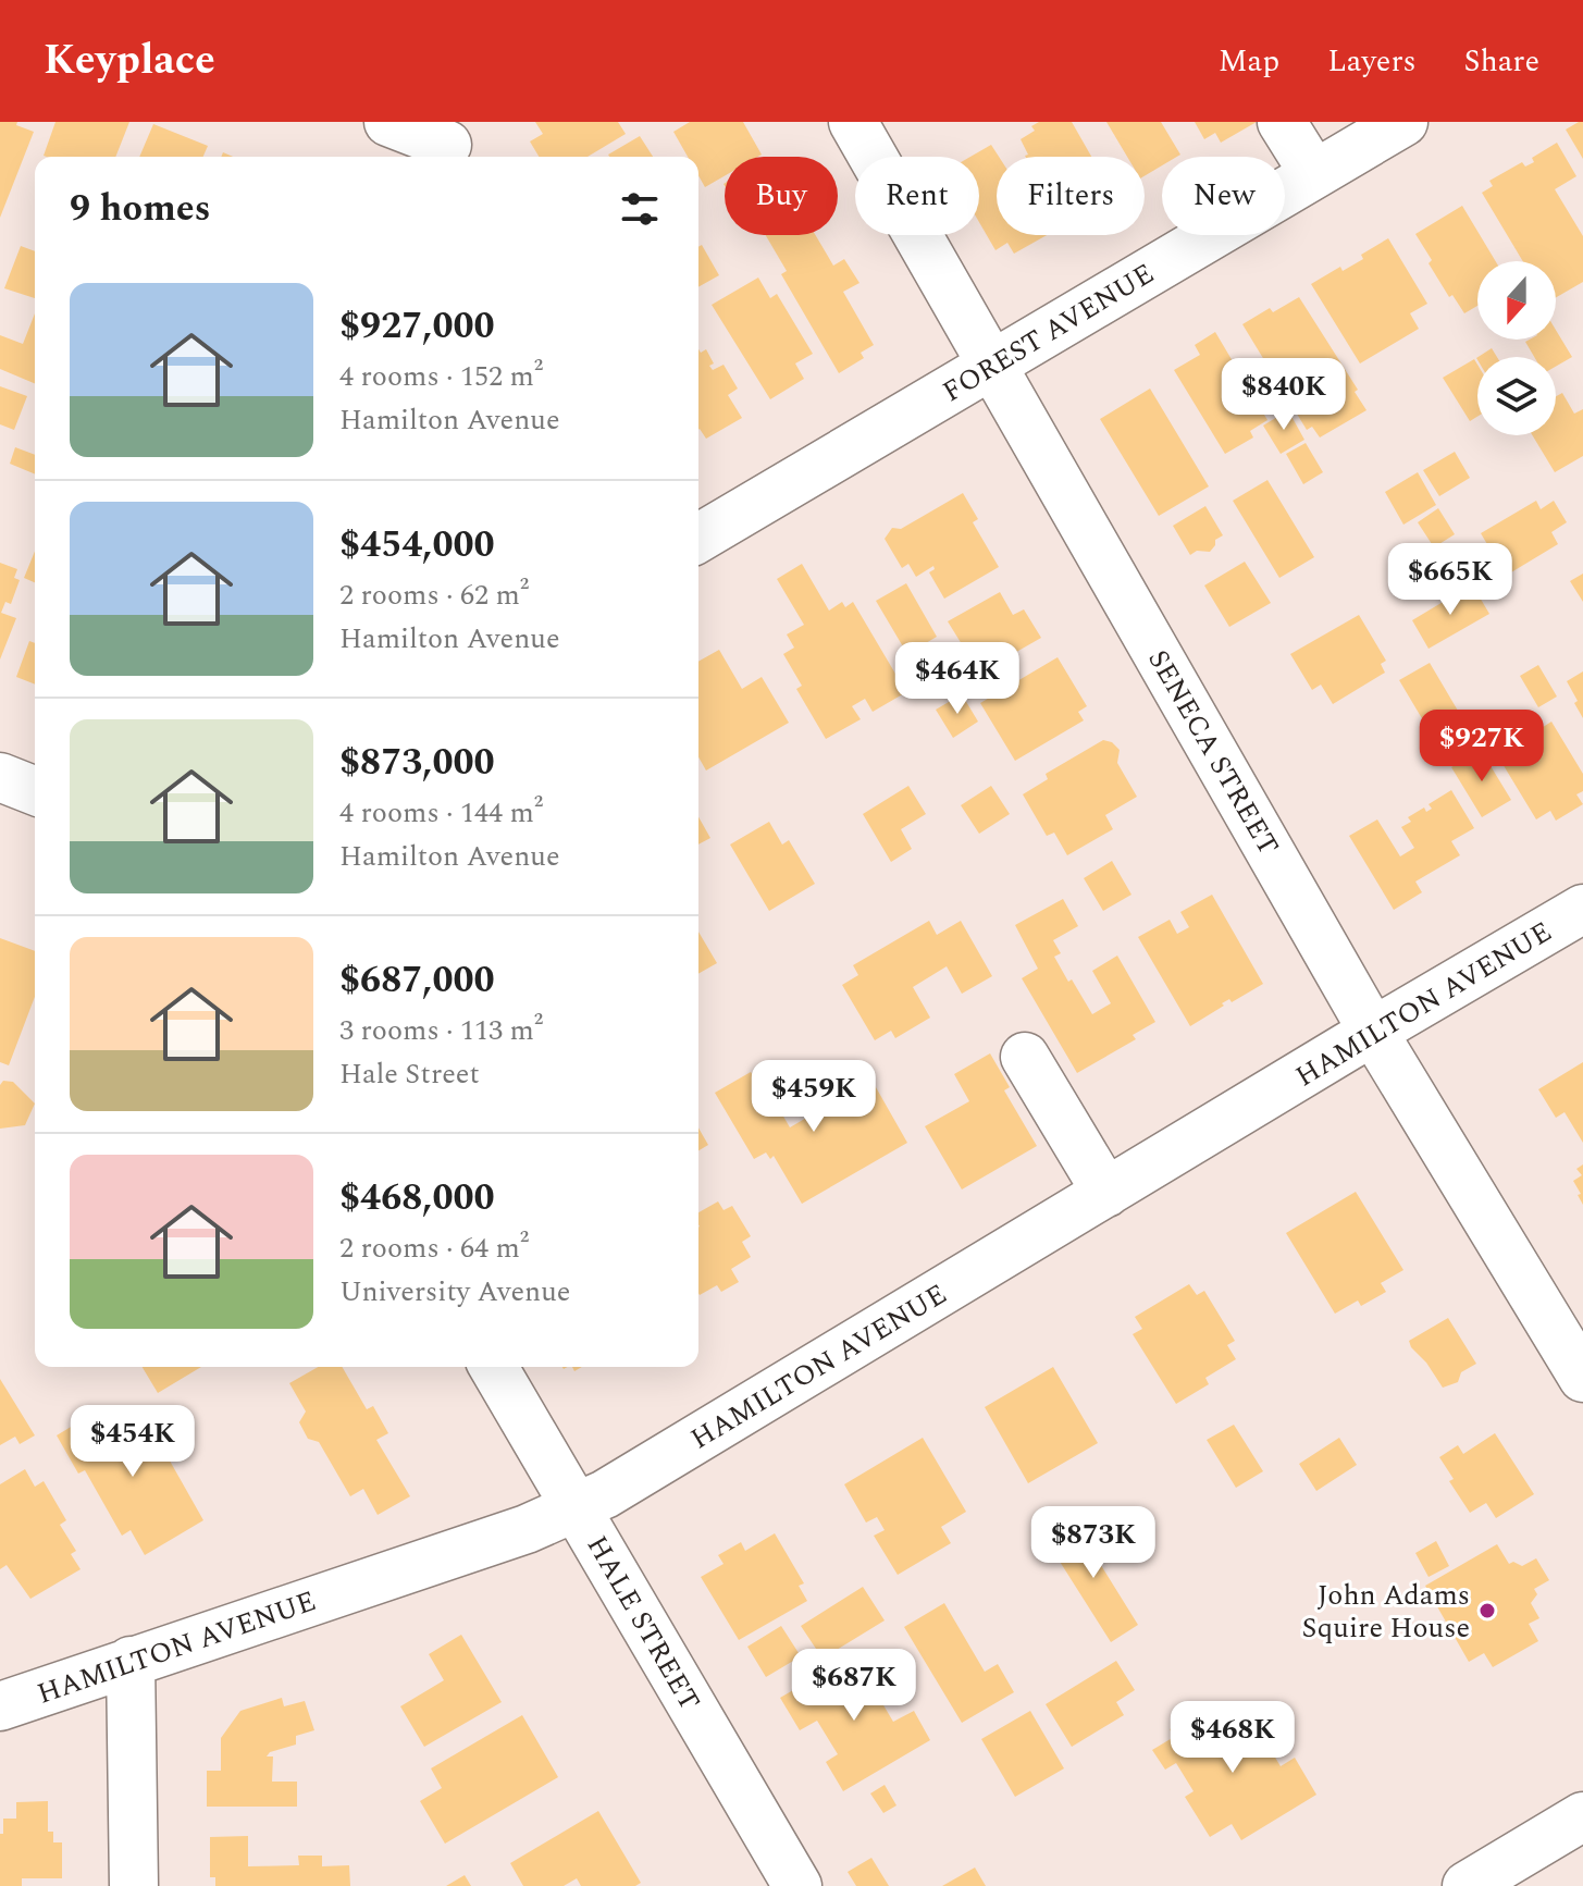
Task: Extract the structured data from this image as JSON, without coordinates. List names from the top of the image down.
{
  "streets": {
    "street": [
      "FOREST AVENUE",
      "SENECA STREET",
      "HAMILTON AVENUE",
      "HALE STREET"
    ]
  },
  "crossings": [
    ["FOREST AVENUE", "SENECA STREET"],
    ["SENECA STREET", "HAMILTON AVENUE"],
    ["HAMILTON AVENUE", "HALE STREET"]
  ],
  "places": ["John Adams Squire House"],
  "north": "bottom",
  "page": {
    "header": "Keyplace",
    "nav": ["Map", "Layers", "Share"],
    "chip": [
      "Buy",
      "Rent",
      "Filters",
      "New"
    ],
    "heading": "9 homes",
    "list": [
      {
        "name": "$927,000",
        "note": "4 rooms · 152 m² · Hamilton Avenue"
      },
      {
        "name": "$454,000",
        "note": "2 rooms · 62 m² · Hamilton Avenue"
      },
      {
        "name": "$873,000",
        "note": "4 rooms · 144 m² · Hamilton Avenue"
      },
      {
        "name": "$687,000",
        "note": "3 rooms · 113 m² · Hale Street"
      },
      {
        "name": "$468,000",
        "note": "2 rooms · 64 m² · University Avenue"
      }
    ],
    "price": [
      "$840K",
      "$665K",
      "$464K",
      "$927K",
      "$459K",
      "$454K",
      "$873K",
      "$687K",
      "$468K"
    ]
  }
}
